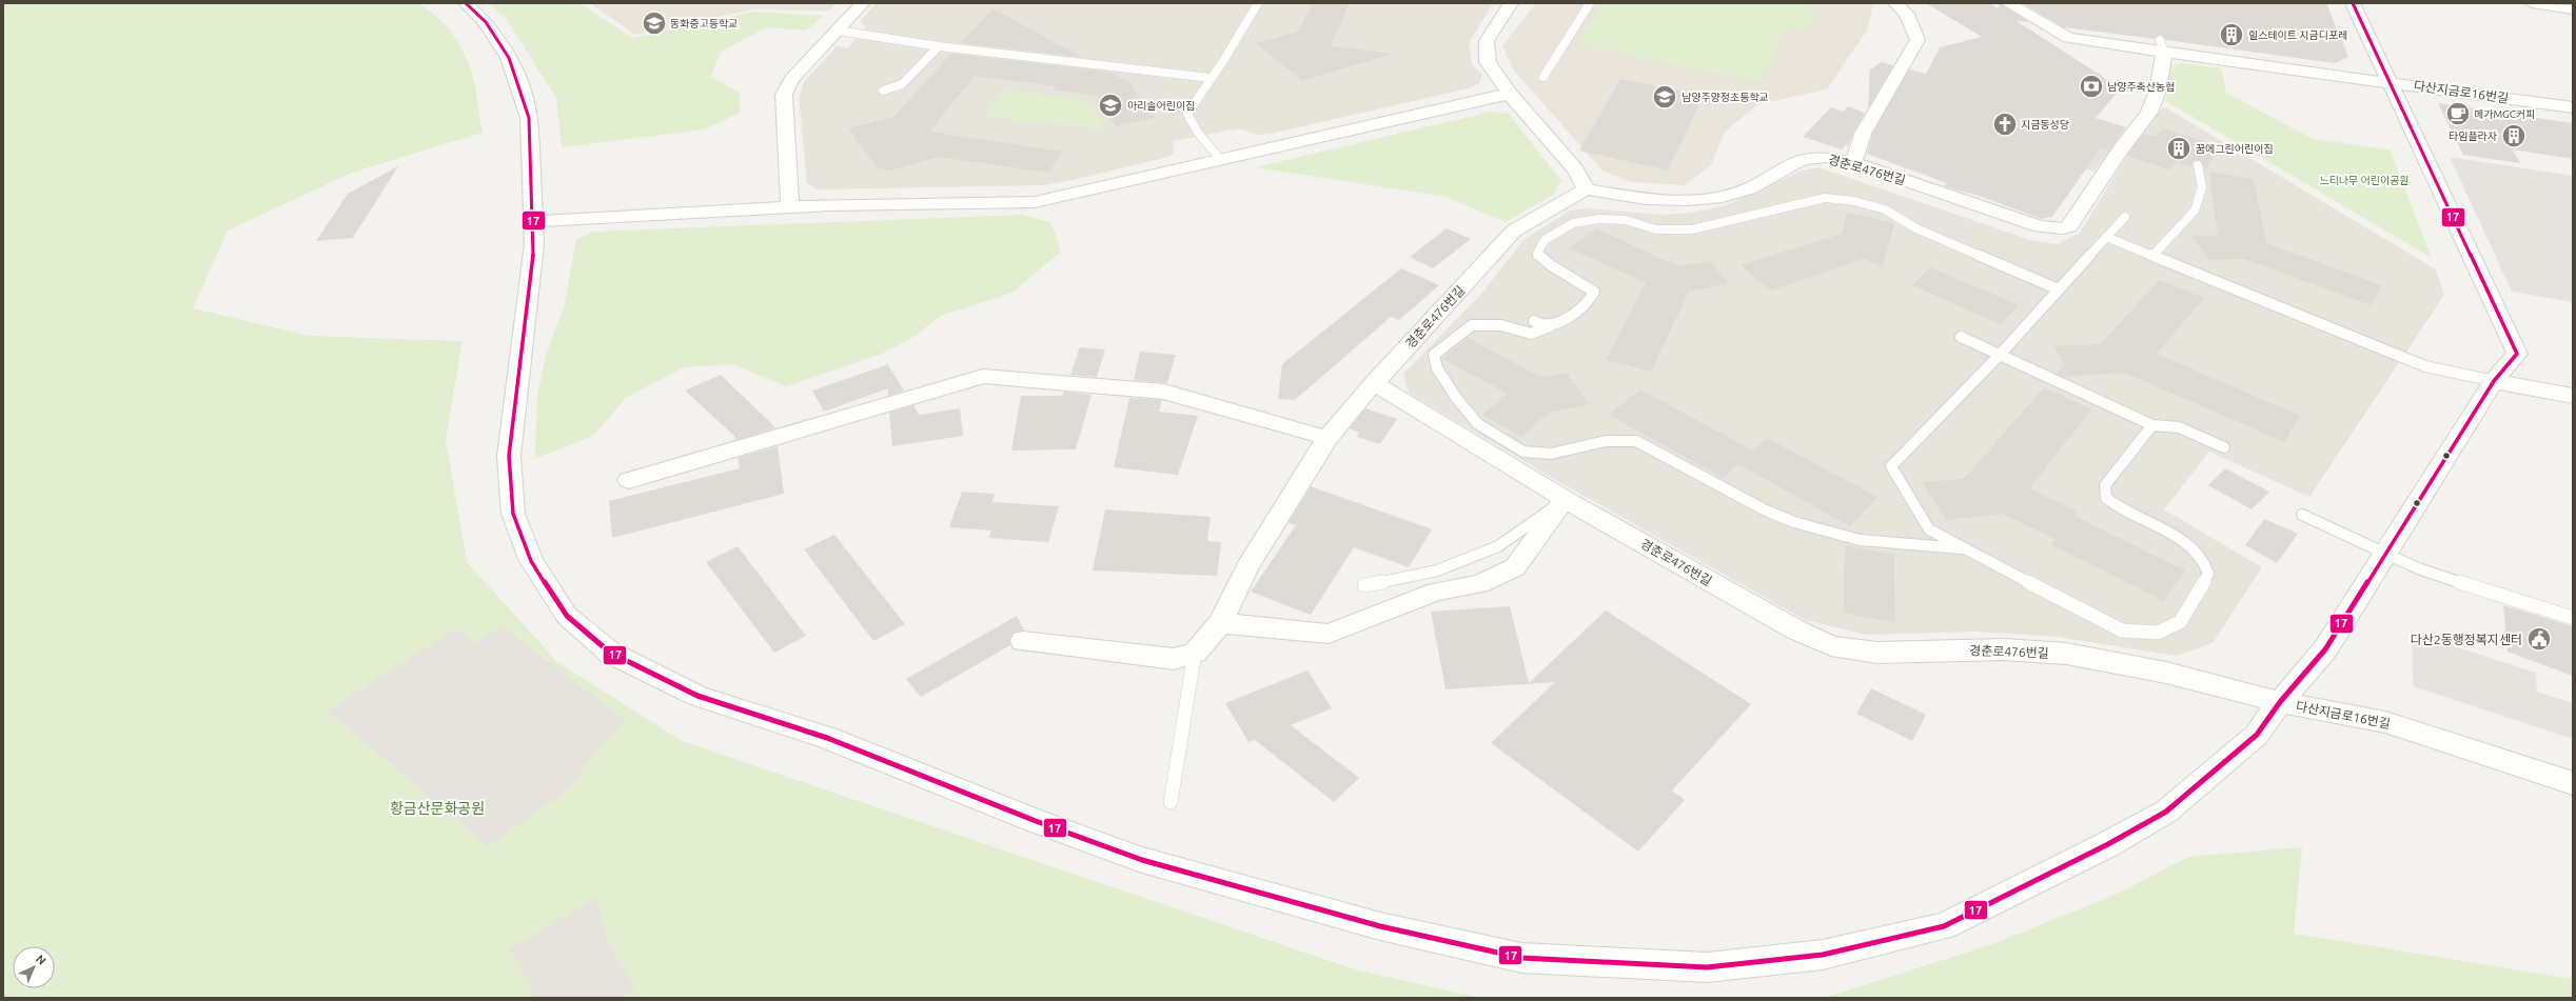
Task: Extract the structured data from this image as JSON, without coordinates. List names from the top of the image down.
{
  "streets": {
    "street": ["다산지금로16번길", "경춘로476번길"]
  },
  "crossings": [
    ["다산지금로16번길", "경춘로476번길"]
  ],
  "parks": ["느티나무 어린이공원", "황금산문화공원"],
  "places": {
    "school or university": ["동화중고등학교", "남양주양정초등학교", "아리솔어린이집"],
    "building": ["힐스테이트 지금디포레", "타임플라자", "꿈에그린어린이집"],
    "bank": ["남양주축산농협"],
    "cafe": ["메가MGC커피"],
    "church": ["지금동성당"],
    "public building": ["다산2동행정복지센터"]
  },
  "lines": ["transit line 17"],
  "north": "top right"
}
